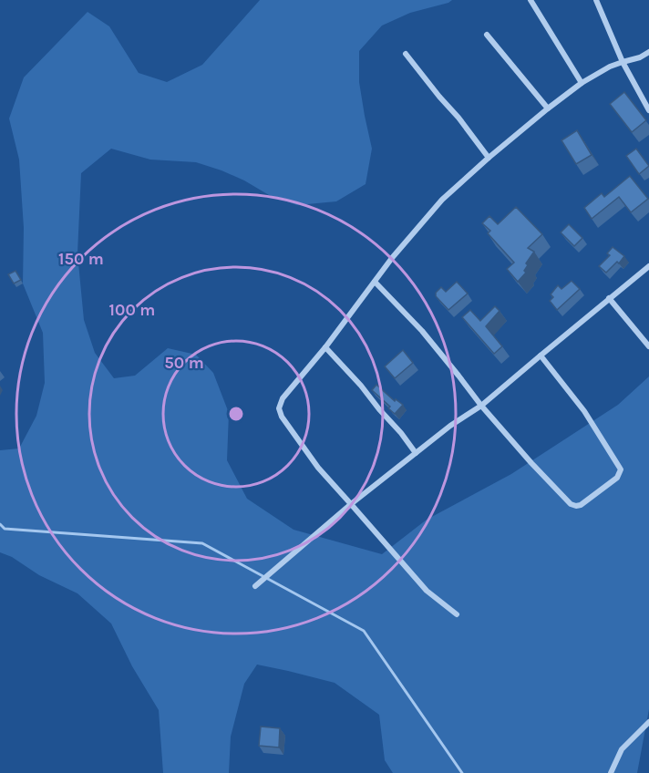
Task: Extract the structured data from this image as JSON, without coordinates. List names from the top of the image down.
{
  "rings": ["150 m", "100 m", "50 m"]
}
